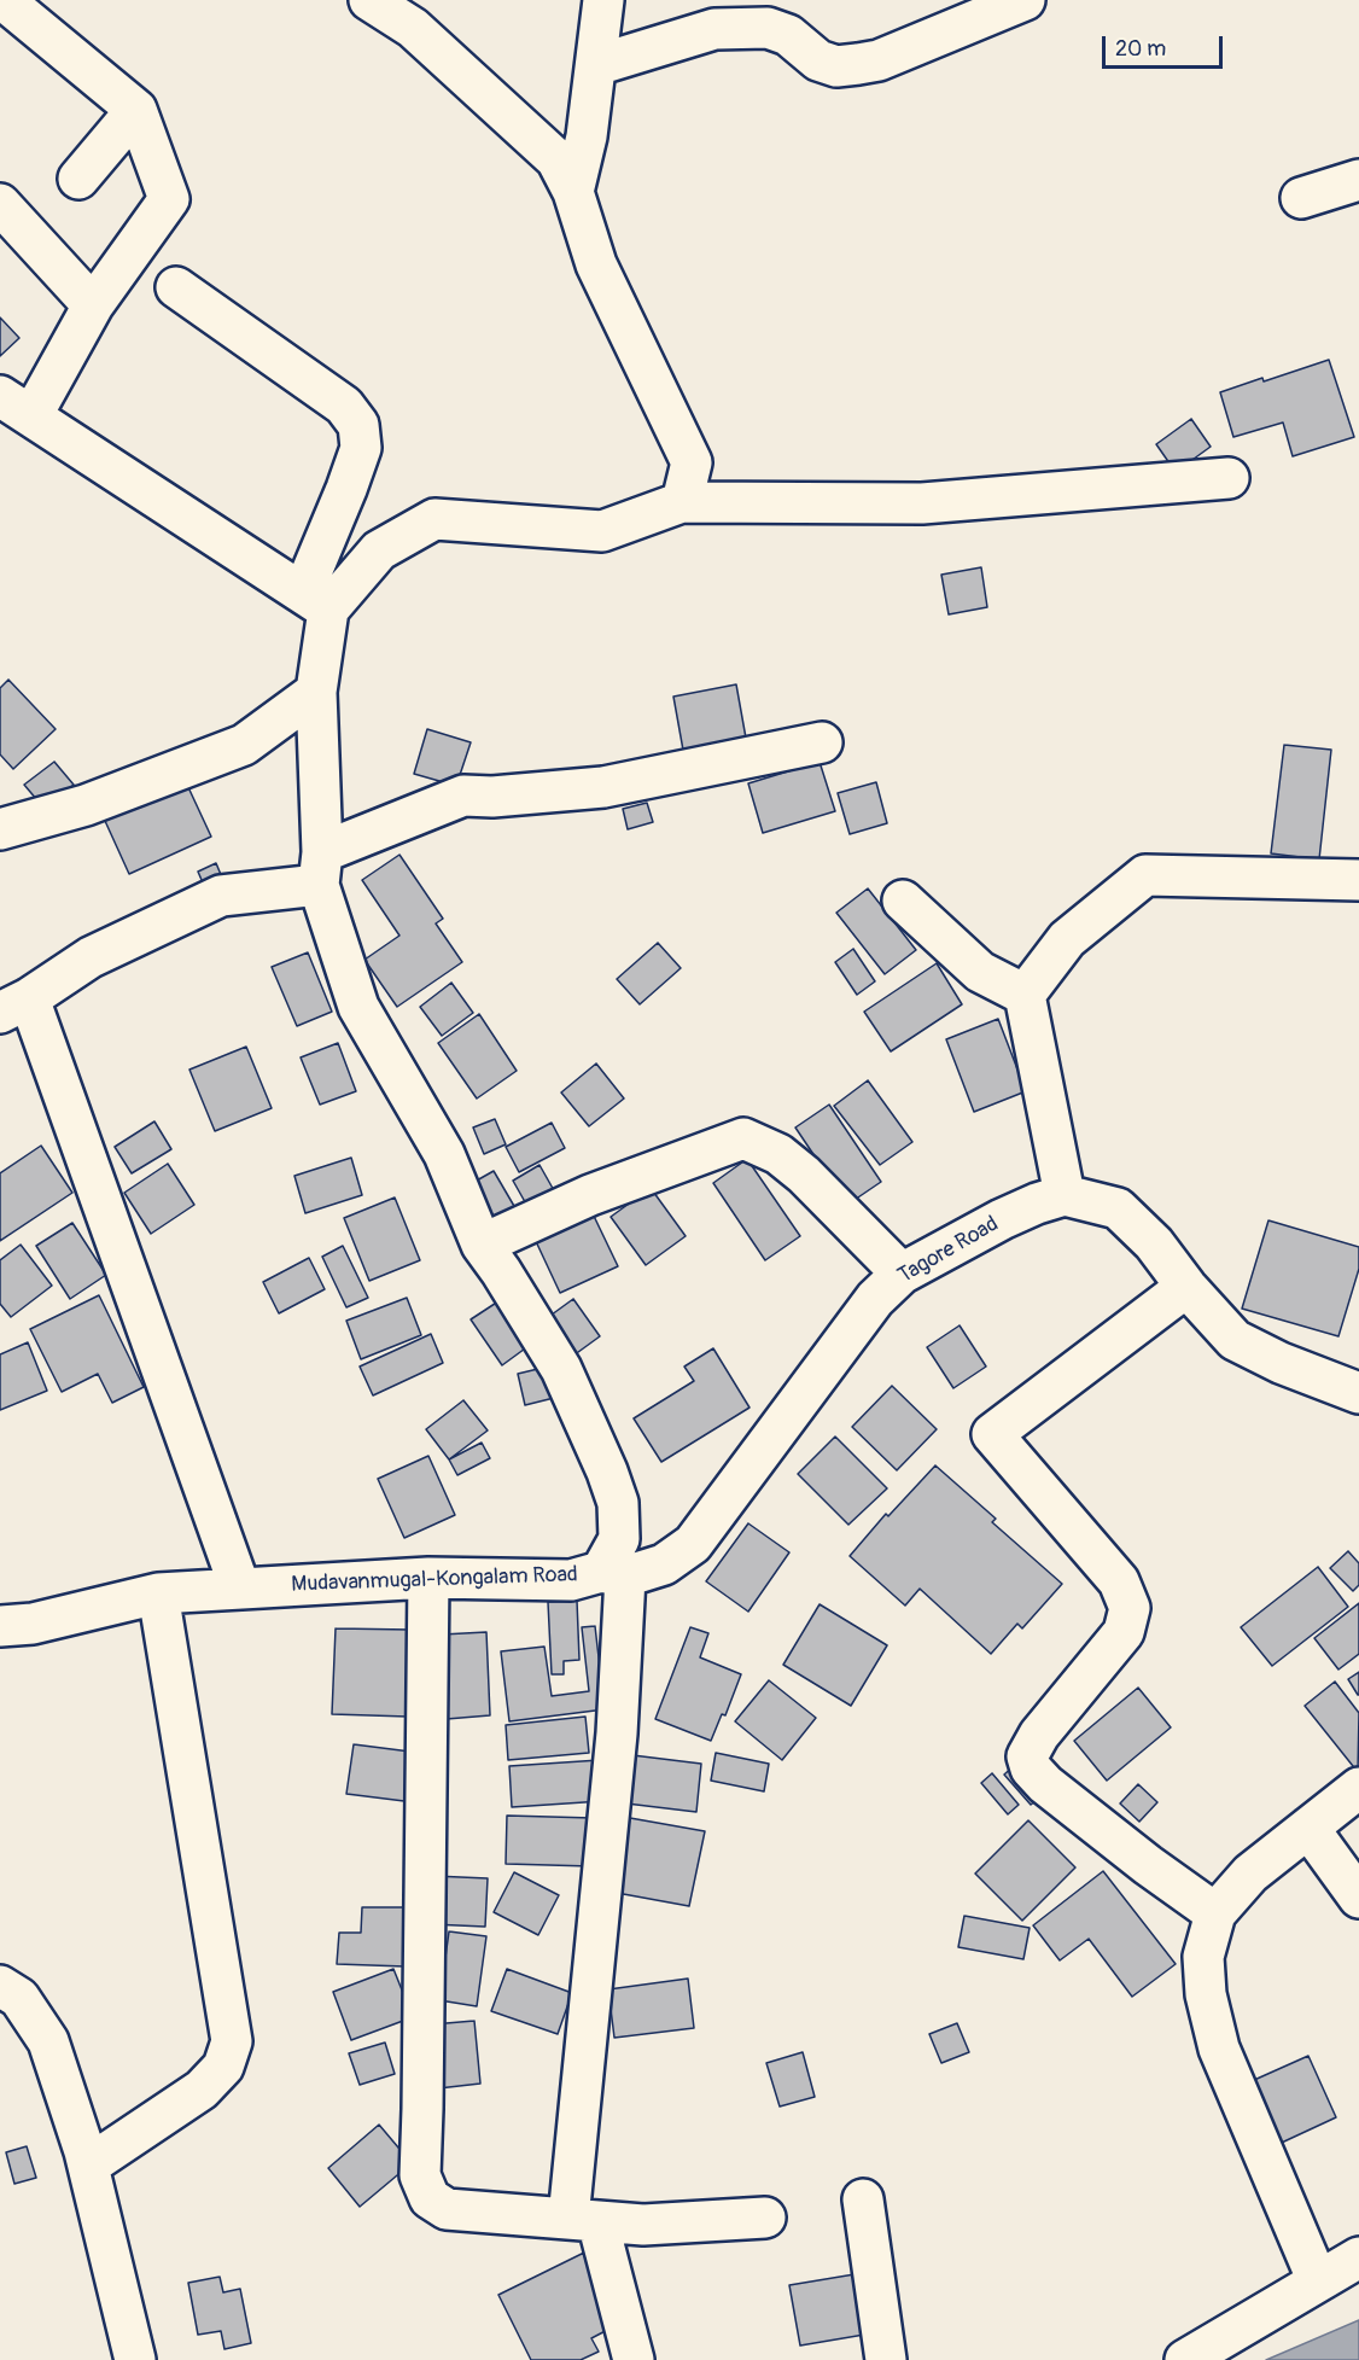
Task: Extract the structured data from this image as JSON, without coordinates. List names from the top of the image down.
{
  "streets": {
    "street": ["Tagore Road", "Mudavanmugal-Kongalam Road"]
  },
  "crossings": [
    ["Tagore Road", "Mudavanmugal-Kongalam Road"]
  ],
  "scale_bar": "20 m"
}
